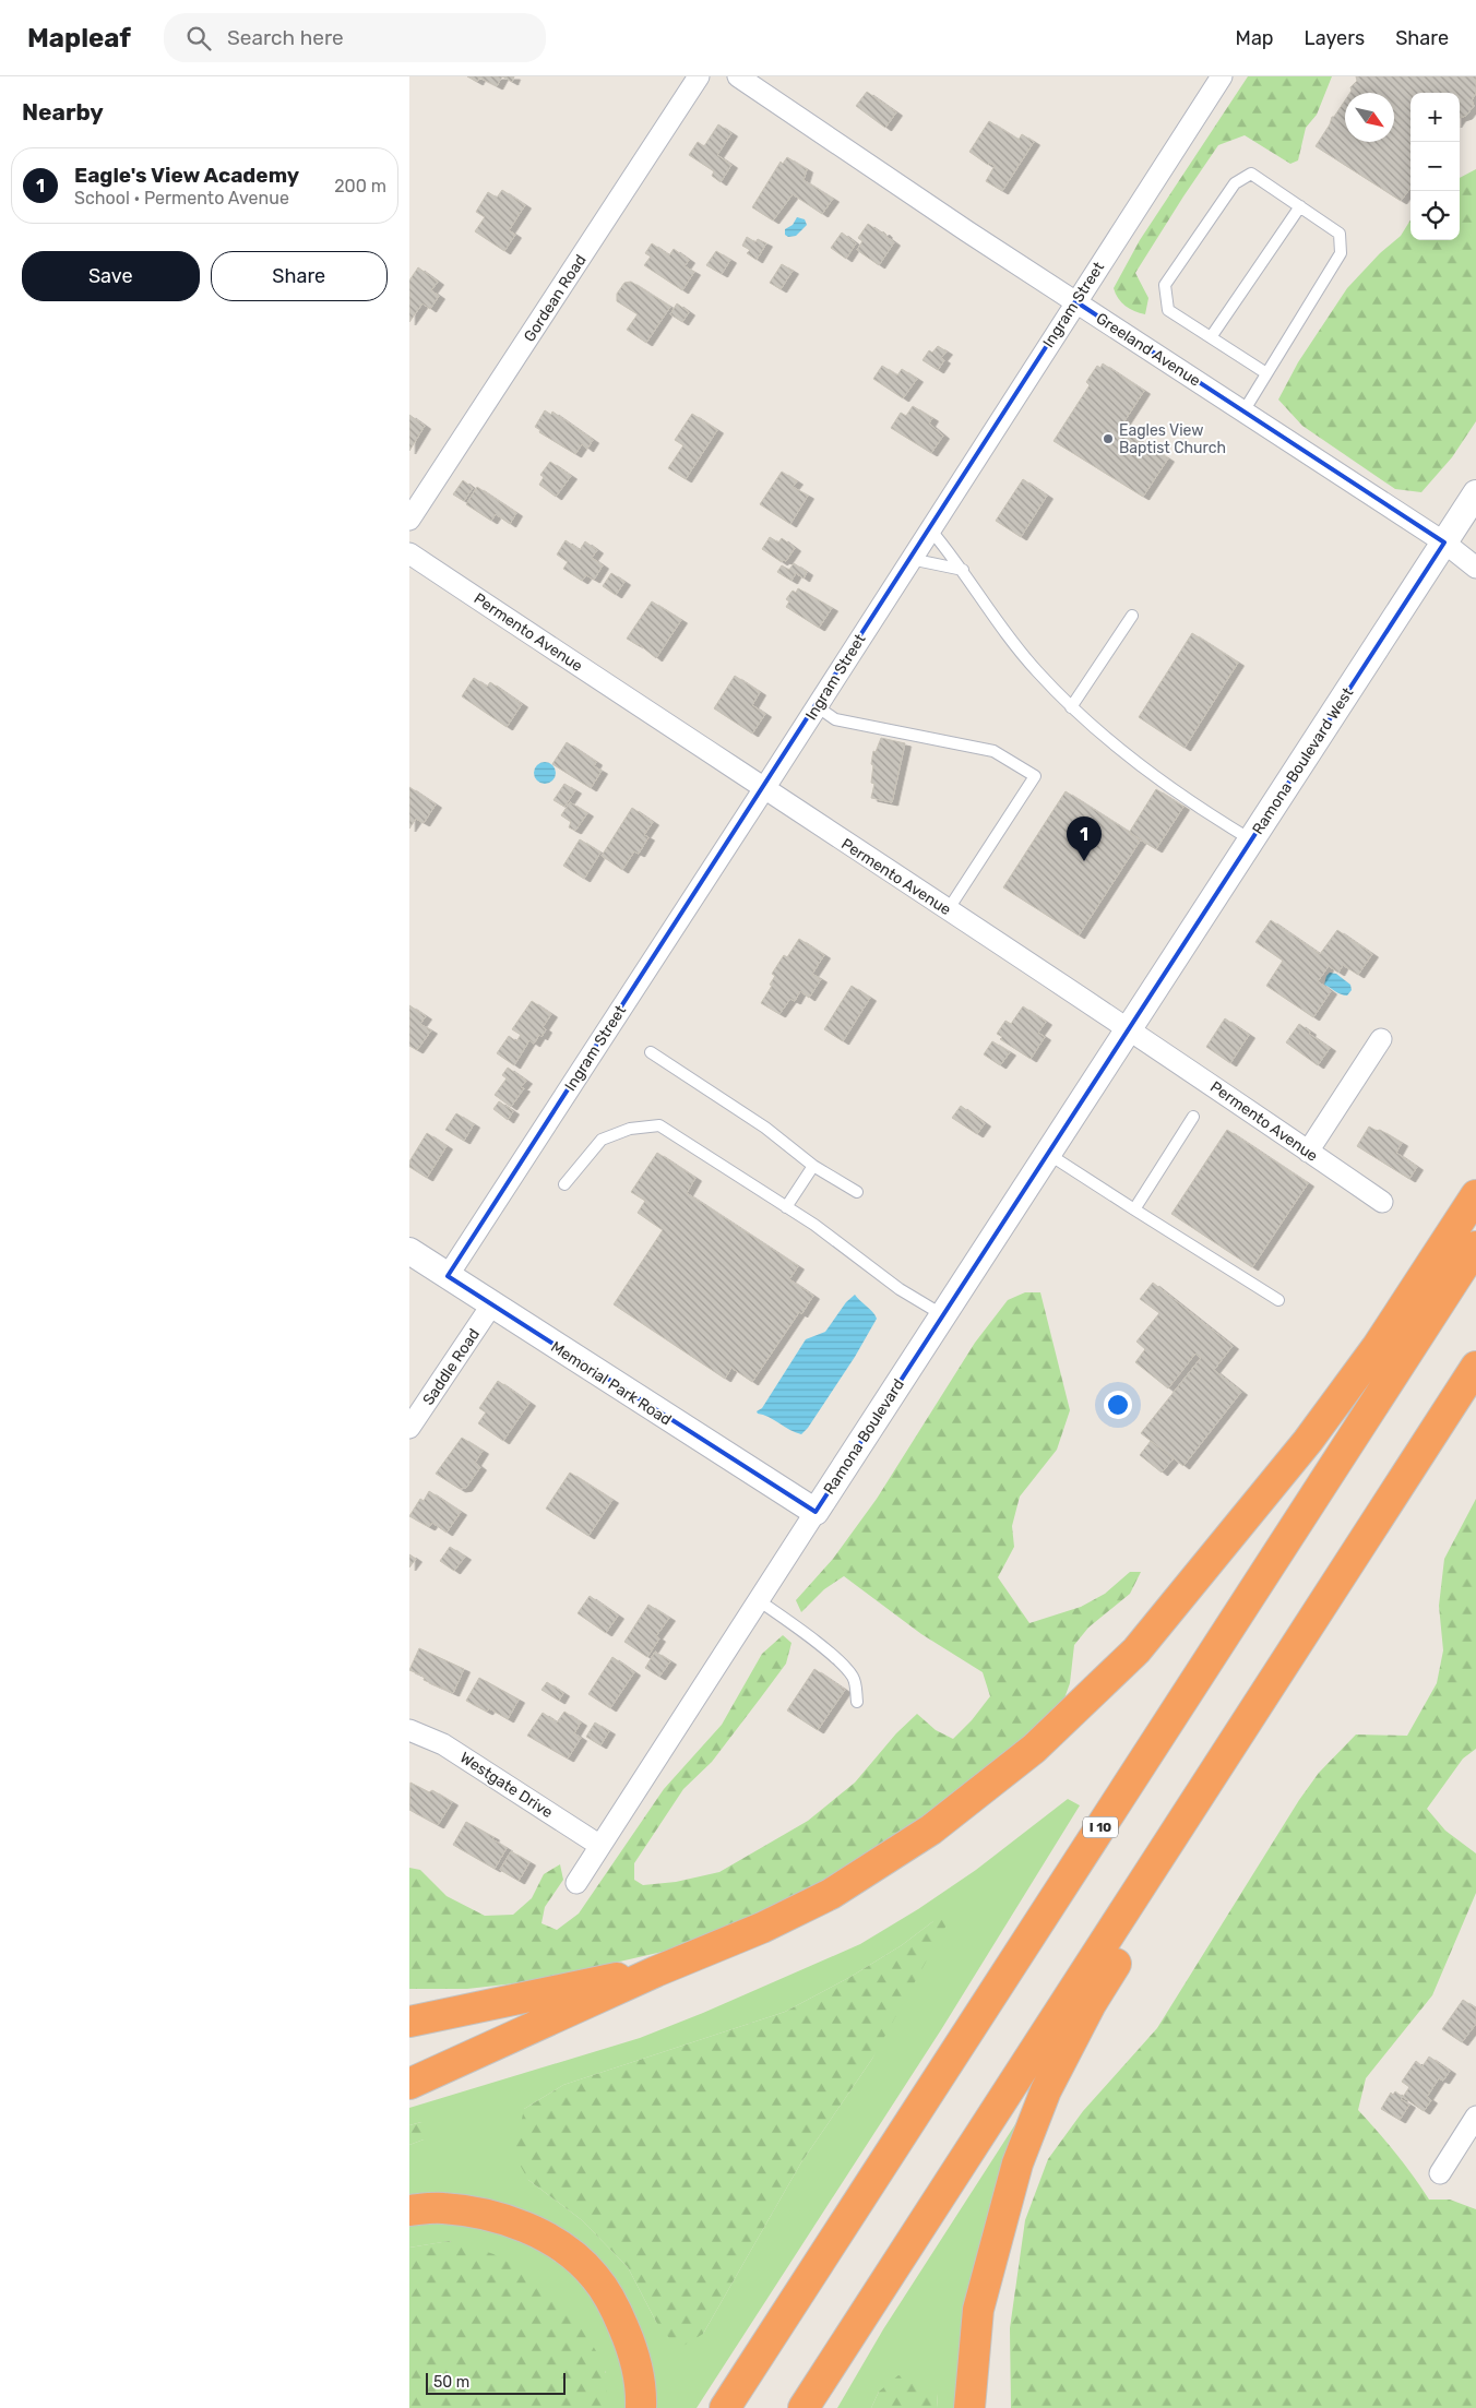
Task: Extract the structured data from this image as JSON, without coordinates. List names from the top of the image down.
{
  "streets": {
    "highway": ["I 10"],
    "street": [
      "Gordean Road",
      "Ingram Street",
      "Greeland Avenue",
      "Permento Avenue",
      "Ramona Boulevard West",
      "Saddle Road",
      "Memorial Park Road",
      "Ramona Boulevard",
      "Westgate Drive"
    ]
  },
  "crossings": [
    ["Ingram Street", "Greeland Avenue"],
    ["Ingram Street", "Permento Avenue"],
    ["Ingram Street", "Memorial Park Road"],
    ["Greeland Avenue", "Ramona Boulevard West"],
    ["Permento Avenue", "Ramona Boulevard West"],
    ["Permento Avenue", "Ramona Boulevard"],
    ["Ramona Boulevard West", "Ramona Boulevard"],
    ["Saddle Road", "Memorial Park Road"],
    ["Memorial Park Road", "Ramona Boulevard"],
    ["Ramona Boulevard", "Westgate Drive"]
  ],
  "places": ["Eagles View Baptist Church"],
  "scale_bar": "50 m",
  "north": "bottom right",
  "page": {
    "header": "Mapleaf",
    "search": "Search here",
    "nav": ["Map", "Layers", "Share"],
    "heading": "Nearby",
    "map_buttons": ["+", "−"],
    "list": [
      {
        "mark": "1",
        "name": "Eagle's View Academy",
        "note": "School · Permento Avenue",
        "value": "200 m"
      }
    ],
    "buttons": ["Save", "Share"],
    "pins": "1",
    "scale": "50 m"
  }
}
